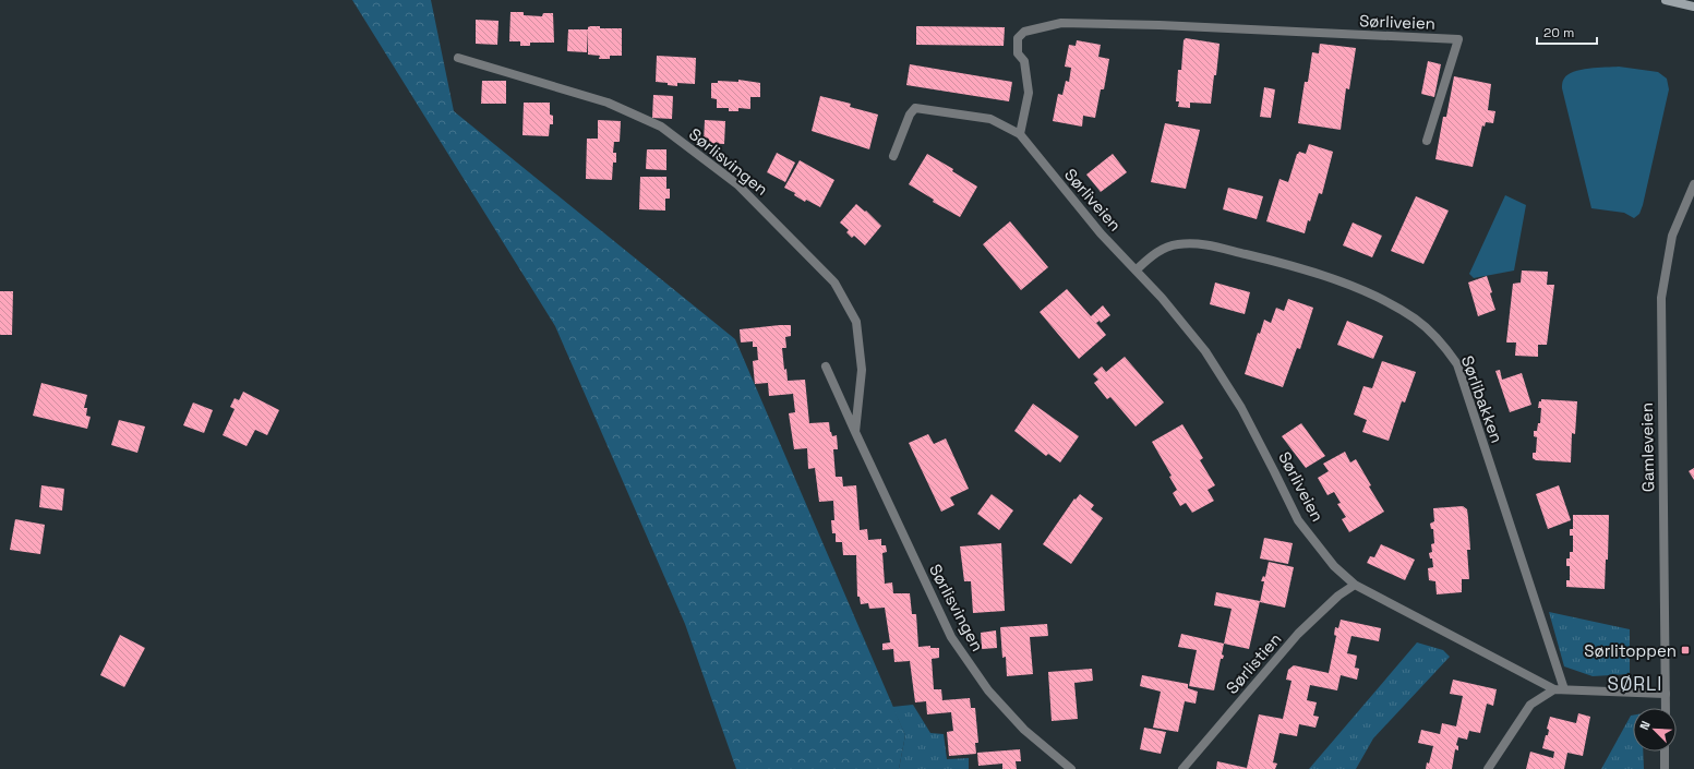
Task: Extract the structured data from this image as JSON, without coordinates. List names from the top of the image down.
{
  "streets": {
    "street": [
      "Sørliveien",
      "Sørlisvingen",
      "Sørlibakken",
      "Gamleveien",
      "Sørlistien"
    ]
  },
  "crossings": [
    ["Sørliveien", "Sørlibakken"],
    ["Sørliveien", "Gamleveien"],
    ["Sørliveien", "Sørlistien"]
  ],
  "districts": ["SØRLI"],
  "places": {
    "transit": ["Sørlitoppen"]
  },
  "scale_bar": "20 m",
  "north": "top left"
}
